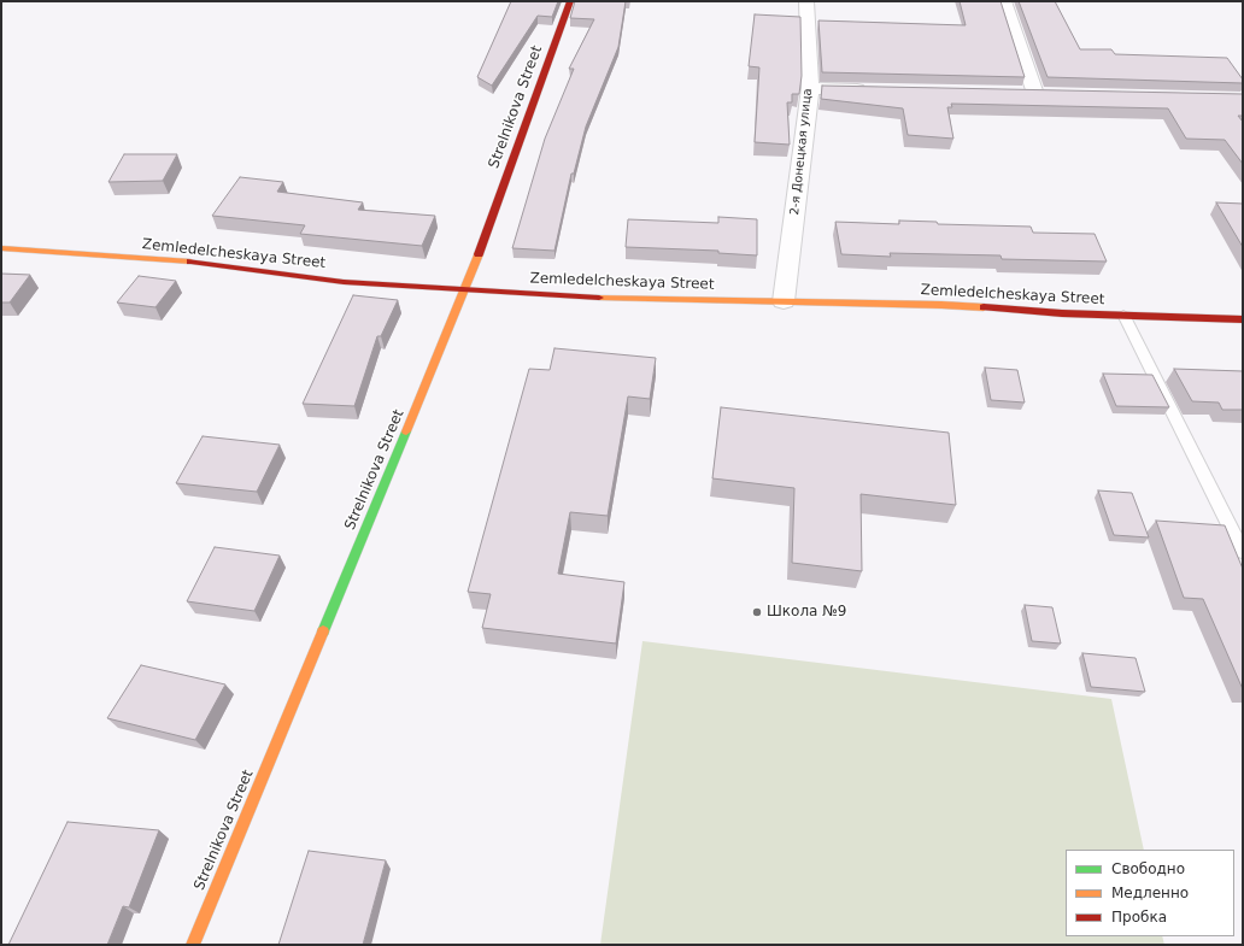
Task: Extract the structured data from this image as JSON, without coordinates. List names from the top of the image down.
{
  "streets": {
    "street": ["Strelnikova Street", "2-я Донецкая улица", "Zemledelcheskaya Street"]
  },
  "crossings": [
    ["Strelnikova Street", "Zemledelcheskaya Street"],
    ["2-я Донецкая улица", "Zemledelcheskaya Street"]
  ],
  "places": ["Школа №9"],
  "legend": ["Свободно", "Медленно", "Пробка"]
}
